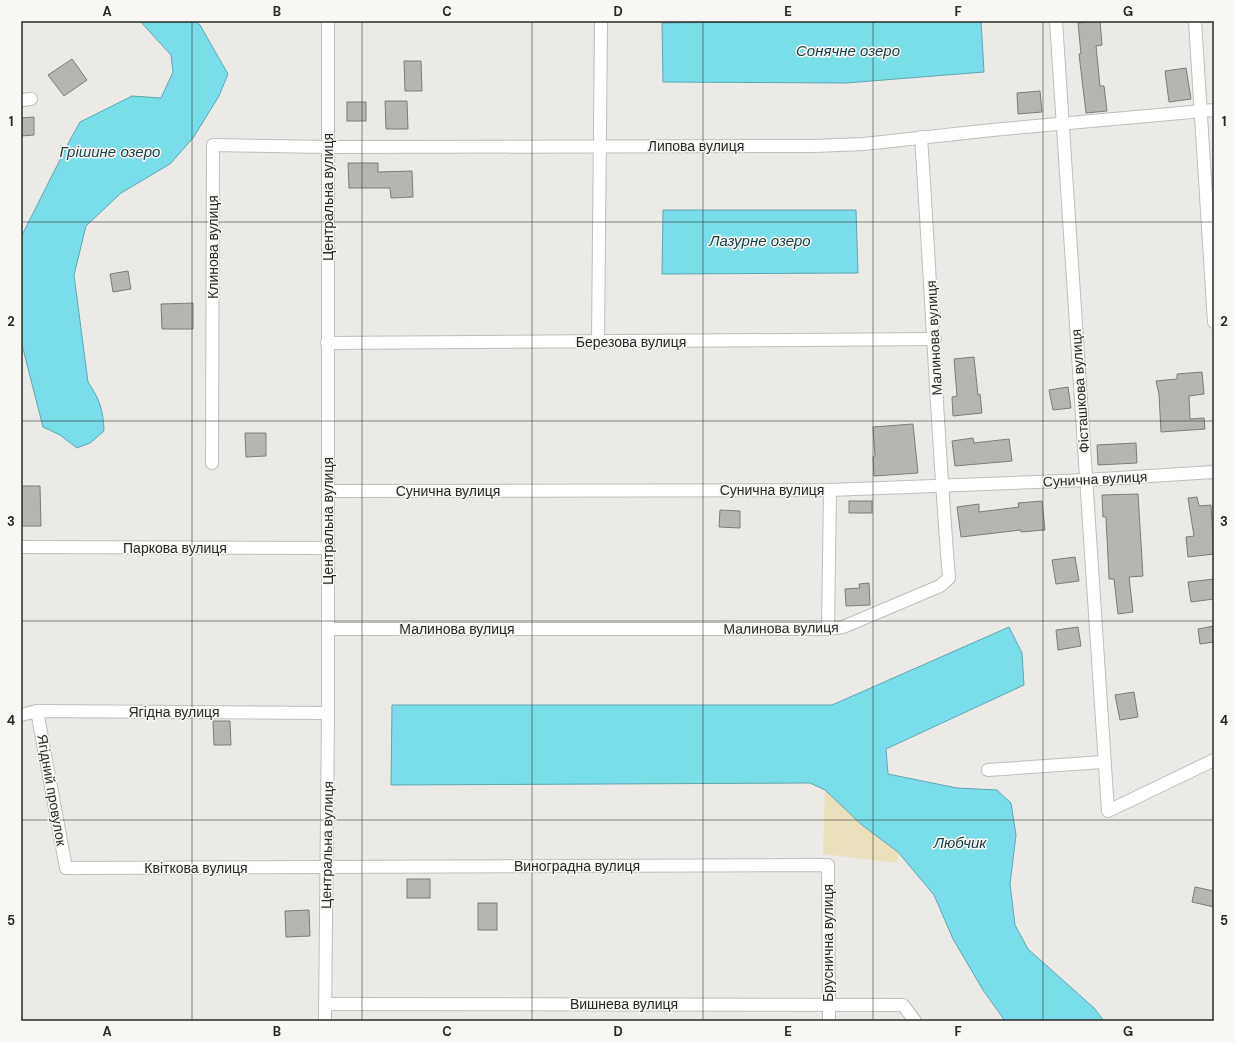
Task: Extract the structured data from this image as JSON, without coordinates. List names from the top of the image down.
{
  "streets": {
    "street": [
      "Липова вулиця",
      "Центральна вулиця",
      "Клинова вулиця",
      "Малинова вулиця",
      "Березова вулиця",
      "Фісташкова вулиця",
      "Сунична вулиця",
      "Паркова вулиця",
      "Ягідна вулиця",
      "Ягідний провулок",
      "Виноградна вулиця",
      "Квіткова вулиця",
      "Бруснична вулиця",
      "Вишнева вулиця"
    ]
  },
  "crossings": [
    ["Липова вулиця", "Центральна вулиця"],
    ["Липова вулиця", "Клинова вулиця"],
    ["Липова вулиця", "Малинова вулиця"],
    ["Липова вулиця", "Фісташкова вулиця"],
    ["Центральна вулиця", "Клинова вулиця"],
    ["Центральна вулиця", "Малинова вулиця"],
    ["Центральна вулиця", "Березова вулиця"],
    ["Центральна вулиця", "Сунична вулиця"],
    ["Центральна вулиця", "Паркова вулиця"],
    ["Центральна вулиця", "Ягідна вулиця"],
    ["Центральна вулиця", "Виноградна вулиця"],
    ["Центральна вулиця", "Квіткова вулиця"],
    ["Центральна вулиця", "Вишнева вулиця"],
    ["Малинова вулиця", "Березова вулиця"],
    ["Малинова вулиця", "Сунична вулиця"],
    ["Фісташкова вулиця", "Сунична вулиця"],
    ["Ягідна вулиця", "Ягідний провулок"],
    ["Ягідний провулок", "Квіткова вулиця"],
    ["Виноградна вулиця", "Квіткова вулиця"],
    ["Виноградна вулиця", "Бруснична вулиця"],
    ["Бруснична вулиця", "Вишнева вулиця"]
  ],
  "water": [
    "Сонячне озеро",
    "Грішине озеро",
    "Лазурне озеро",
    "Любчик"
  ],
  "grid": {
    "columns": [
      "A",
      "B",
      "C",
      "D",
      "E",
      "F",
      "G"
    ],
    "rows": [
      "1",
      "2",
      "3",
      "4",
      "5"
    ]
  }
}
